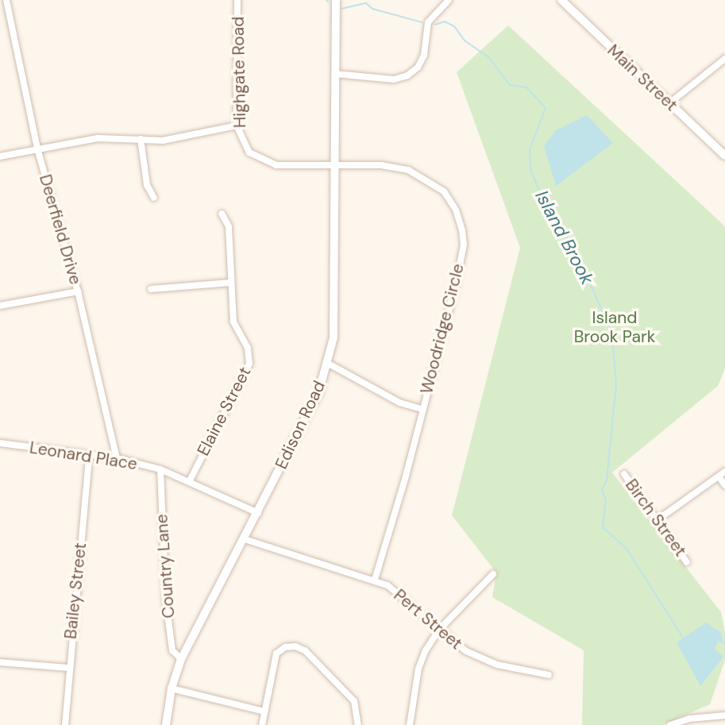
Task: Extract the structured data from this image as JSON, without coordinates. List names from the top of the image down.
{
  "streets": {
    "main road": ["Main Street"],
    "street": [
      "Highgate Road",
      "Deerfield Drive",
      "Woodridge Circle",
      "Elaine Street",
      "Edison Road",
      "Leonard Place",
      "Birch Street",
      "Country Lane",
      "Bailey Street",
      "Pert Street"
    ]
  },
  "crossings": [
    ["Highgate Road", "Woodridge Circle"],
    ["Highgate Road", "Edison Road"],
    ["Deerfield Drive", "Leonard Place"],
    ["Woodridge Circle", "Edison Road"],
    ["Woodridge Circle", "Pert Street"],
    ["Elaine Street", "Leonard Place"],
    ["Edison Road", "Leonard Place"],
    ["Edison Road", "Country Lane"],
    ["Edison Road", "Pert Street"],
    ["Leonard Place", "Country Lane"],
    ["Leonard Place", "Bailey Street"]
  ],
  "water": ["Island Brook"],
  "parks": ["Island Brook Park"]
}
